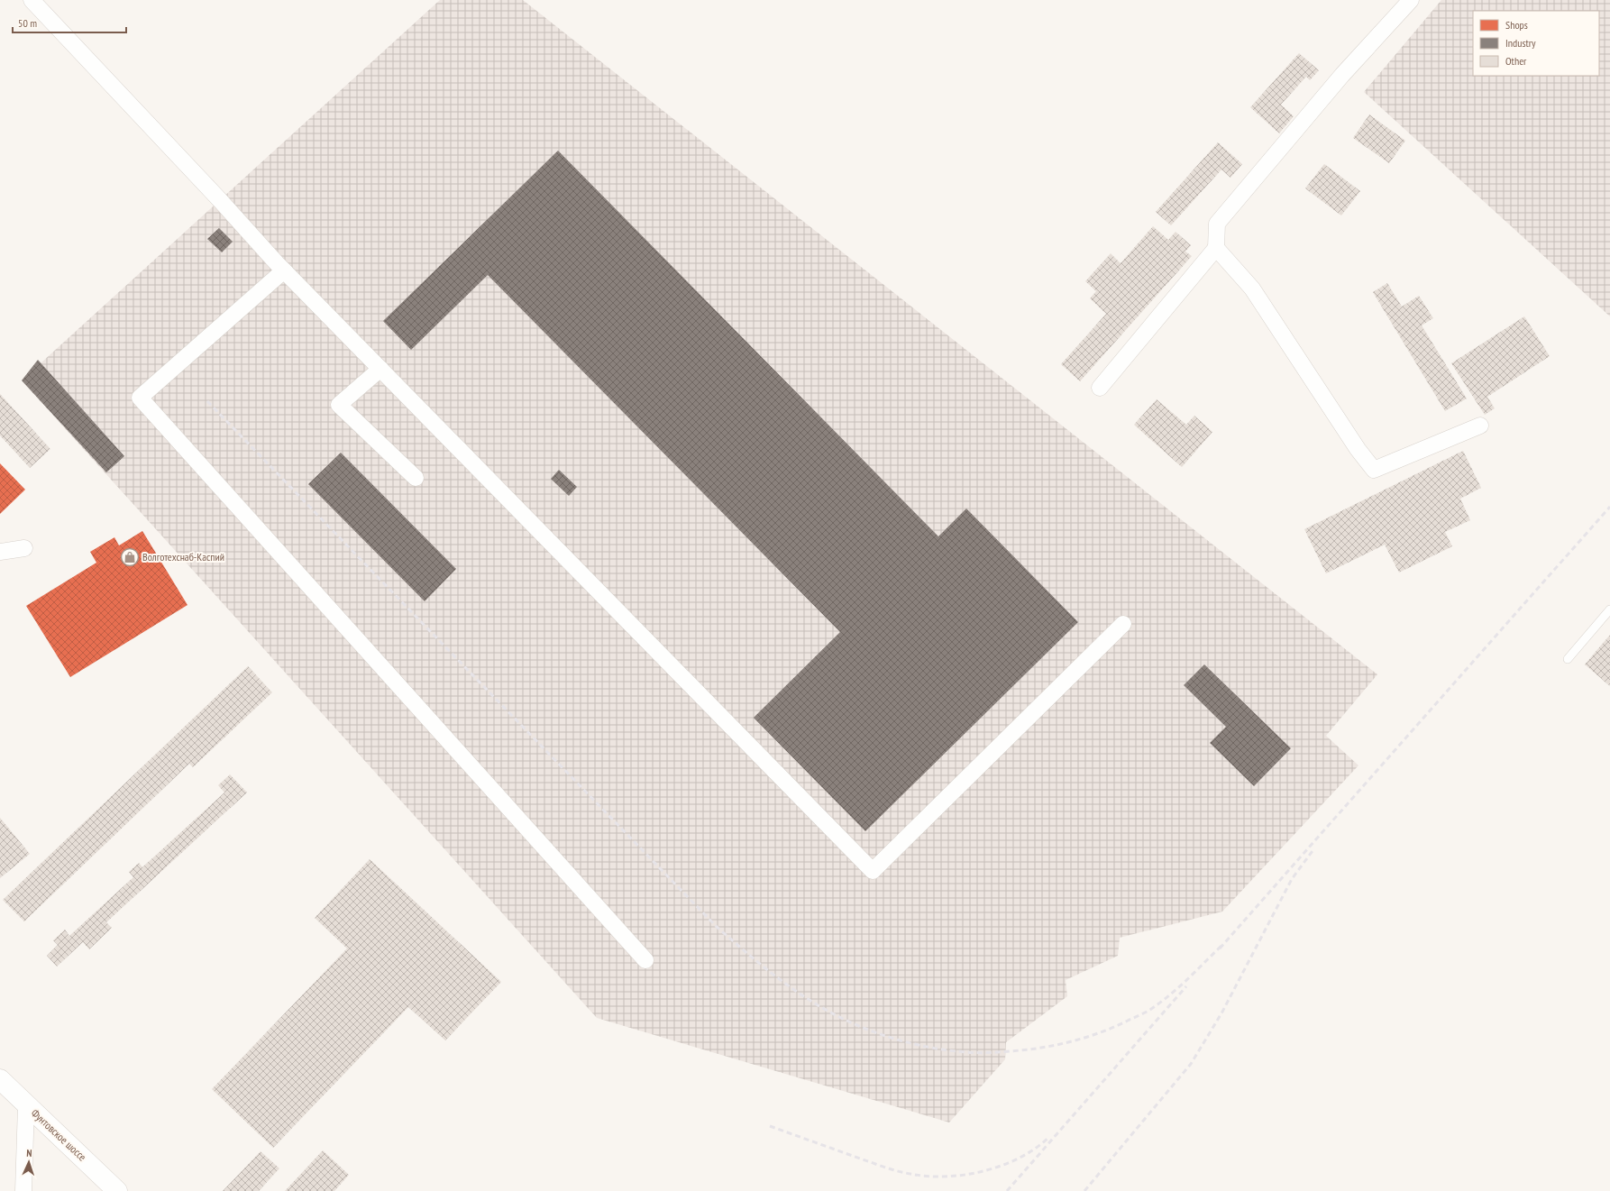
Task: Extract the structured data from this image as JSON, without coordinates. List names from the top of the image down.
{
  "streets": {
    "street": ["Фунтовское шоссе"]
  },
  "places": {
    "shop": ["Волготехснаб-Каспий"]
  },
  "legend": ["Shops", "Industry", "Other"],
  "scale_bar": "50 m",
  "north": "top"
}
